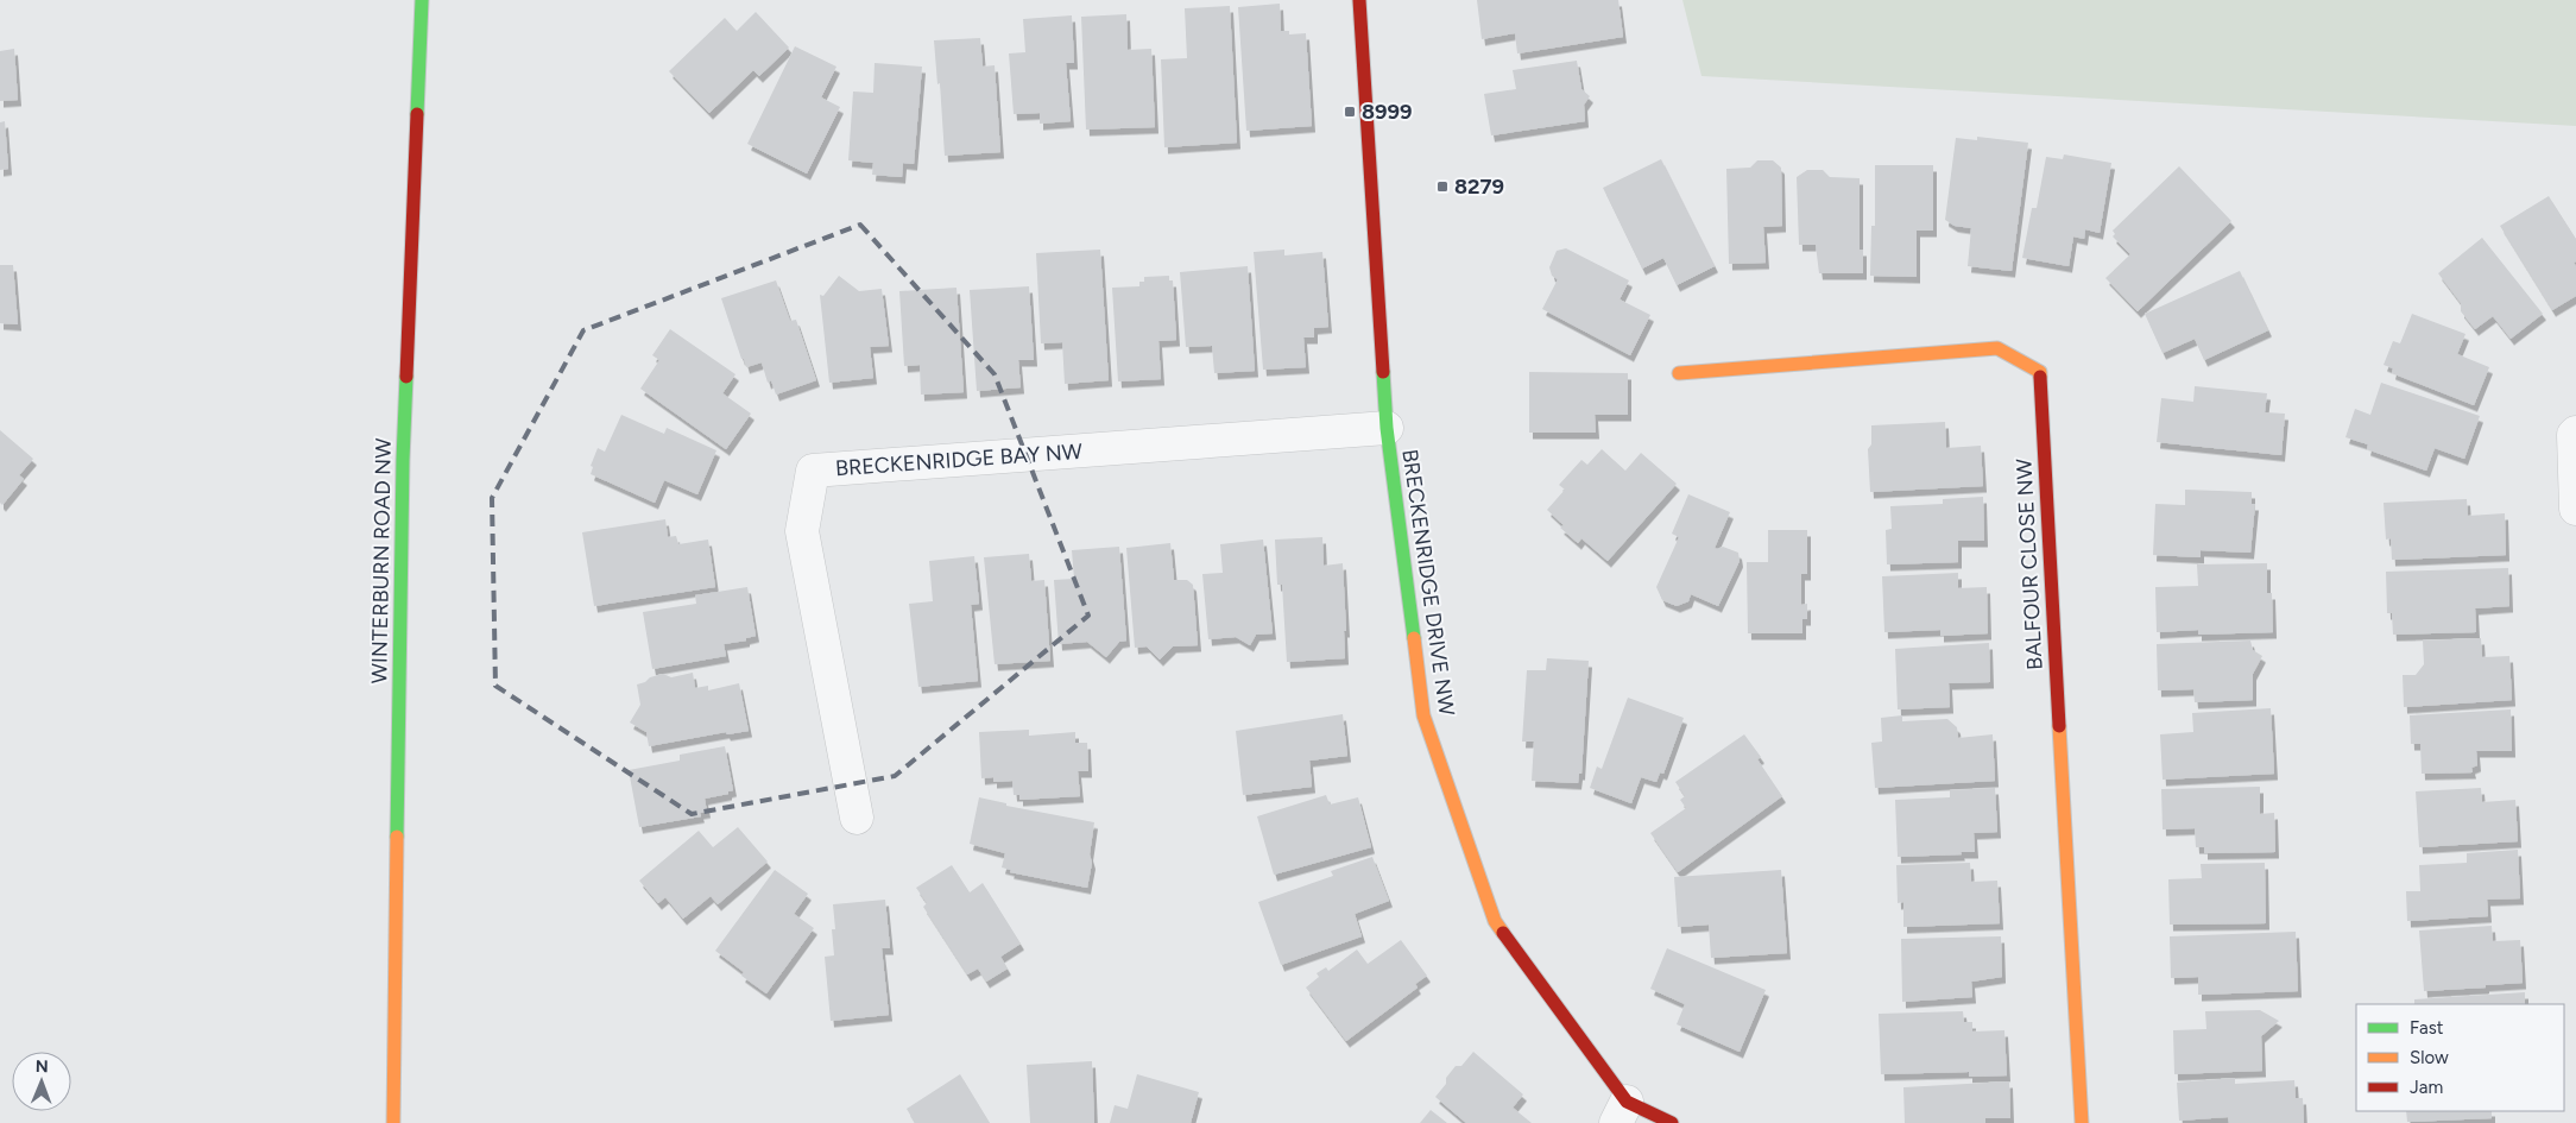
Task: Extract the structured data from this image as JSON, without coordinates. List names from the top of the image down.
{
  "streets": {
    "street": [
      "BRECKENRIDGE BAY NW",
      "WINTERBURN ROAD NW",
      "BALFOUR CLOSE NW",
      "BRECKENRIDGE DRIVE NW"
    ]
  },
  "crossings": [
    ["BRECKENRIDGE BAY NW", "BRECKENRIDGE DRIVE NW"]
  ],
  "places": {
    "transit": ["8999", "8279"]
  },
  "legend": ["Fast", "Slow", "Jam"],
  "north": "top"
}
